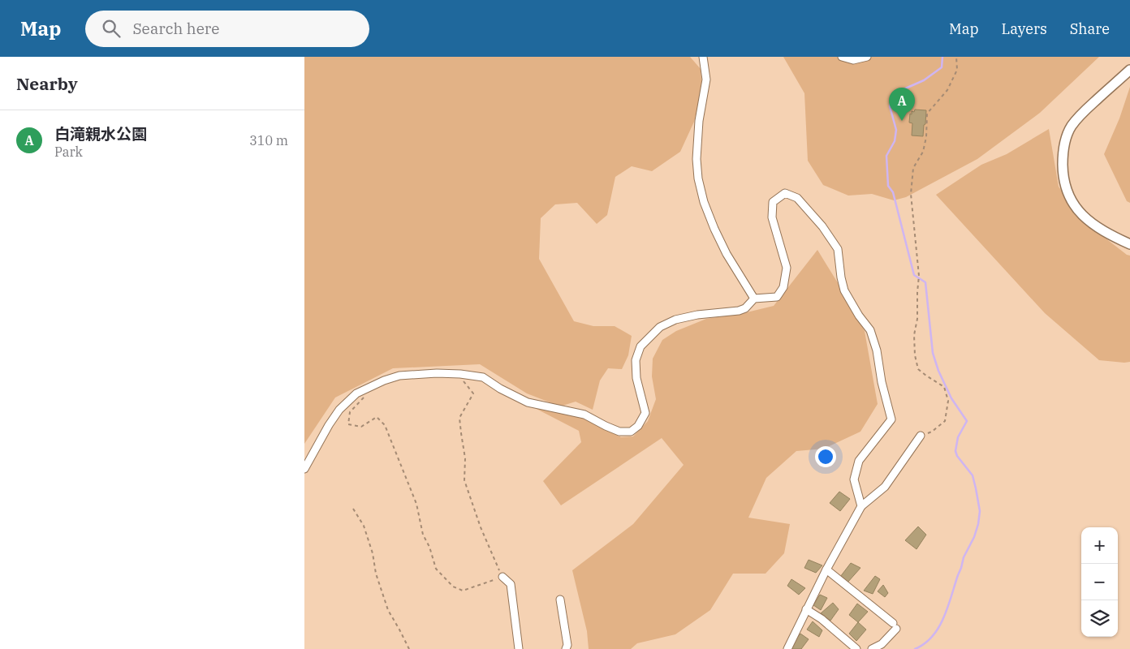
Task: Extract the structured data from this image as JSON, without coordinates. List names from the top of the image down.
{
  "page": {
    "header": "Map",
    "search": "Search here",
    "nav": ["Map", "Layers", "Share"],
    "heading": "Nearby",
    "pins": "A",
    "list": [
      {
        "mark": "A",
        "name": "白滝親水公園",
        "note": "Park",
        "value": "310 m"
      }
    ],
    "map_buttons": ["+", "−"]
  }
}
